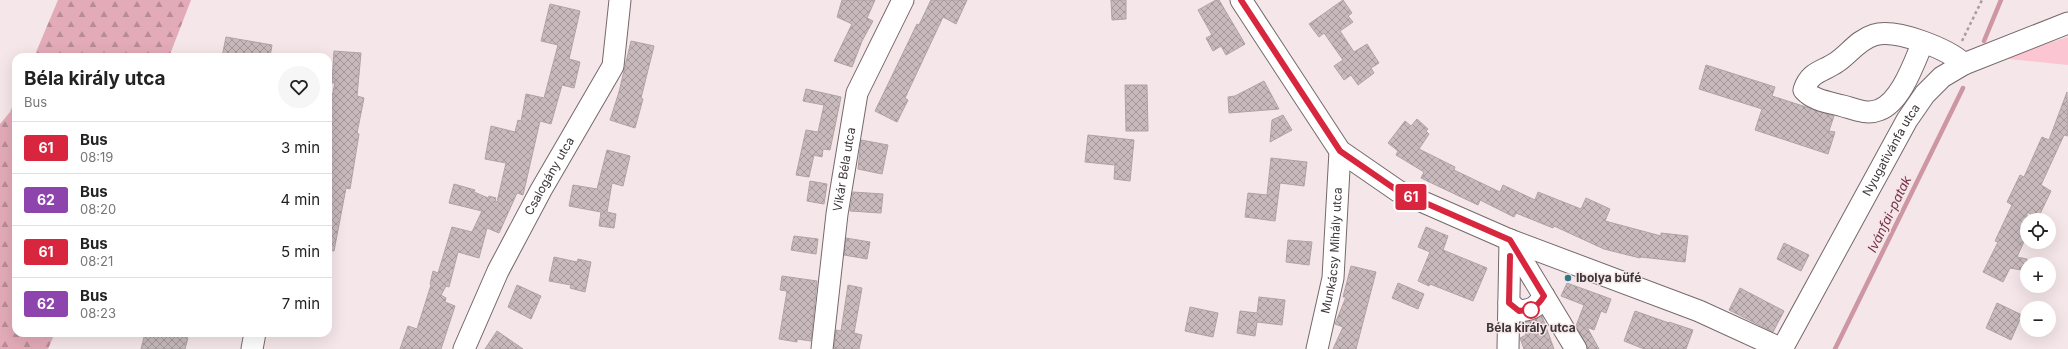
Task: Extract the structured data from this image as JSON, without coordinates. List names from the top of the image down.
{
  "streets": {
    "street": [
      "Nyugativánfa utca",
      "Vikár Béla utca",
      "Csalogány utca",
      "Munkácsy Mihály utca"
    ]
  },
  "water": ["Ivánfai-patak"],
  "places": ["Ibolya büfé", "Béla király utca"],
  "lines": ["bus line 61"],
  "page": {
    "on_map": "61",
    "heading": ["Béla király utca", "Bus"],
    "list": [
      {
        "mark": "61",
        "name": "Bus",
        "note": "08:19",
        "value": "3 min"
      },
      {
        "mark": "62",
        "name": "Bus",
        "note": "08:20",
        "value": "4 min"
      },
      {
        "mark": "61",
        "name": "Bus",
        "note": "08:21",
        "value": "5 min"
      },
      {
        "mark": "62",
        "name": "Bus",
        "note": "08:23",
        "value": "7 min"
      }
    ],
    "map_buttons": ["+", "−"]
  }
}
